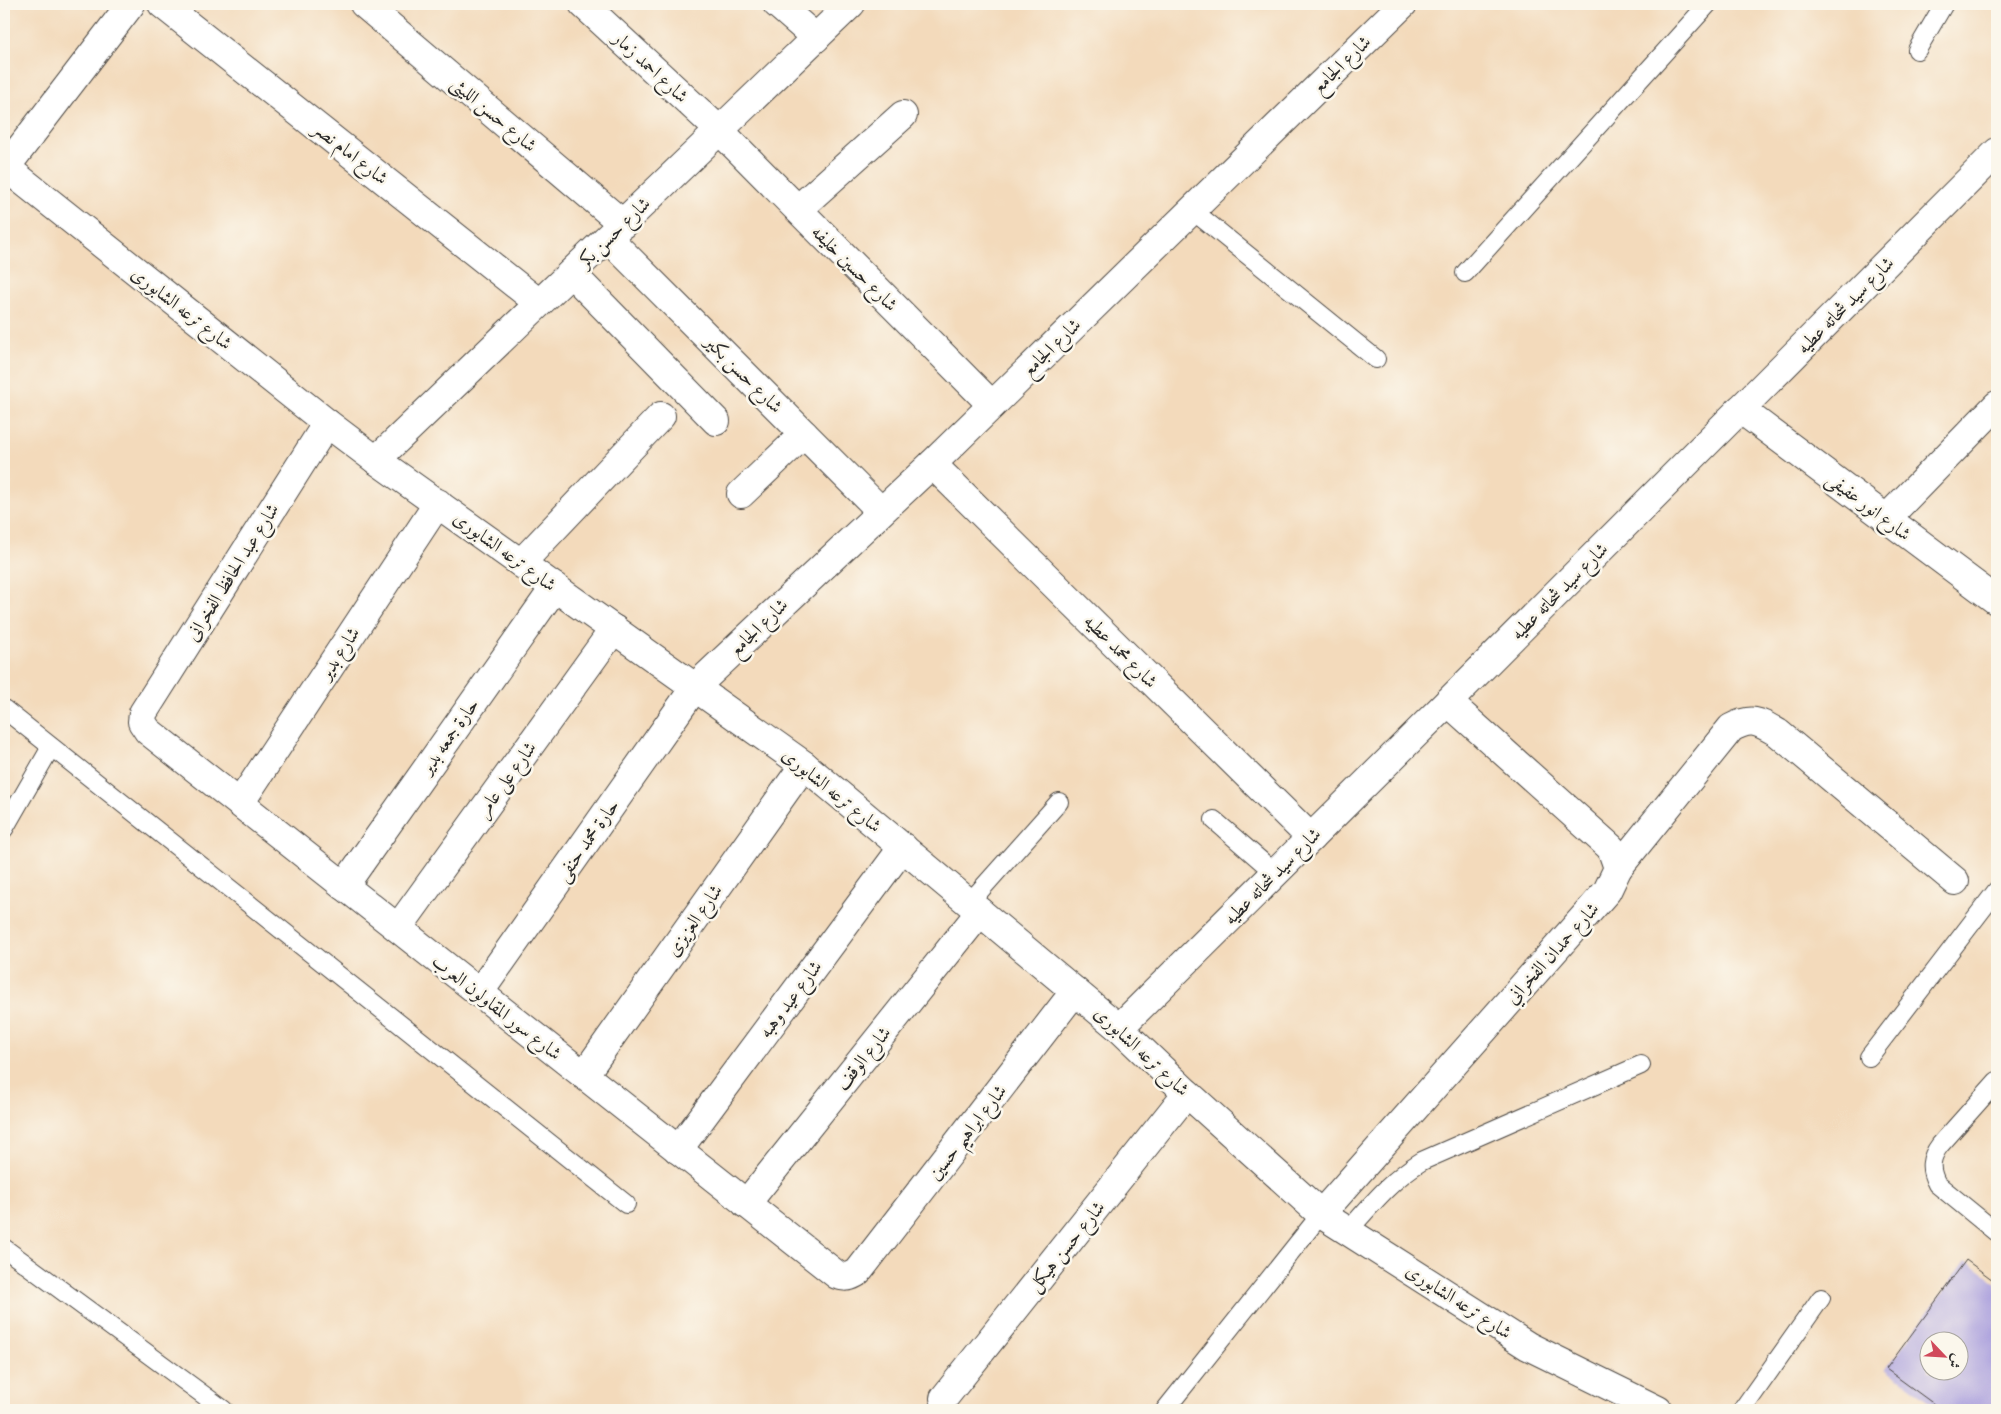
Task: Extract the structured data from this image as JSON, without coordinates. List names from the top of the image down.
{
  "streets": {
    "street": [
      "شارع الجامع",
      "شارع احمد زمار",
      "شارع حسن الليثى",
      "شارع امام نصر",
      "شارع حسن بكر",
      "شارع حسين خليفه",
      "شارع سيد شحاته عطيه",
      "شارع ترعه الشابورى",
      "شارع حسن بكير",
      "شارع انور عفيفى",
      "شارع عبد الحافظ الفخرانى",
      "شارع محمد عطيه",
      "شارع بدير",
      "حارة جمعه بدير",
      "شارع على عامر",
      "حارة محمد حنفى",
      "شارع العزيزى",
      "شارع حمدان الفخراني",
      "شارع عيد وهبه",
      "شارع سور المقاولون العرب",
      "شارع الوقف",
      "شارع ابراهيم حسين",
      "شارع حسن هيكل"
    ]
  },
  "crossings": [
    ["شارع الجامع", "شارع حسين خليفه"],
    ["شارع الجامع", "شارع ترعه الشابورى"],
    ["شارع الجامع", "شارع حسن بكير"],
    ["شارع الجامع", "شارع محمد عطيه"],
    ["شارع الجامع", "حارة محمد حنفى"],
    ["شارع احمد زمار", "شارع حسن بكر"],
    ["شارع احمد زمار", "شارع حسين خليفه"],
    ["شارع حسن الليثى", "شارع حسن بكر"],
    ["شارع حسن الليثى", "شارع حسن بكير"],
    ["شارع امام نصر", "شارع حسن بكر"],
    ["شارع حسن بكر", "شارع حسين خليفه"],
    ["شارع حسن بكر", "شارع ترعه الشابورى"],
    ["شارع حسن بكر", "شارع حسن بكير"],
    ["شارع سيد شحاته عطيه", "شارع ترعه الشابورى"],
    ["شارع سيد شحاته عطيه", "شارع انور عفيفى"],
    ["شارع سيد شحاته عطيه", "شارع محمد عطيه"],
    ["شارع ترعه الشابورى", "شارع عبد الحافظ الفخرانى"],
    ["شارع ترعه الشابورى", "شارع بدير"],
    ["شارع ترعه الشابورى", "حارة جمعه بدير"],
    ["شارع ترعه الشابورى", "شارع على عامر"],
    ["شارع ترعه الشابورى", "حارة محمد حنفى"],
    ["شارع ترعه الشابورى", "شارع العزيزى"],
    ["شارع ترعه الشابورى", "شارع حمدان الفخراني"],
    ["شارع ترعه الشابورى", "شارع عيد وهبه"],
    ["شارع ترعه الشابورى", "شارع الوقف"],
    ["شارع ترعه الشابورى", "شارع ابراهيم حسين"],
    ["شارع ترعه الشابورى", "شارع حسن هيكل"],
    ["شارع عبد الحافظ الفخرانى", "شارع سور المقاولون العرب"],
    ["شارع بدير", "شارع سور المقاولون العرب"],
    ["حارة جمعه بدير", "شارع سور المقاولون العرب"],
    ["شارع على عامر", "شارع سور المقاولون العرب"],
    ["حارة محمد حنفى", "شارع سور المقاولون العرب"],
    ["شارع العزيزى", "شارع سور المقاولون العرب"],
    ["شارع عيد وهبه", "شارع سور المقاولون العرب"],
    ["شارع سور المقاولون العرب", "شارع الوقف"],
    ["شارع سور المقاولون العرب", "شارع ابراهيم حسين"]
  ],
  "north": "bottom right"
}
